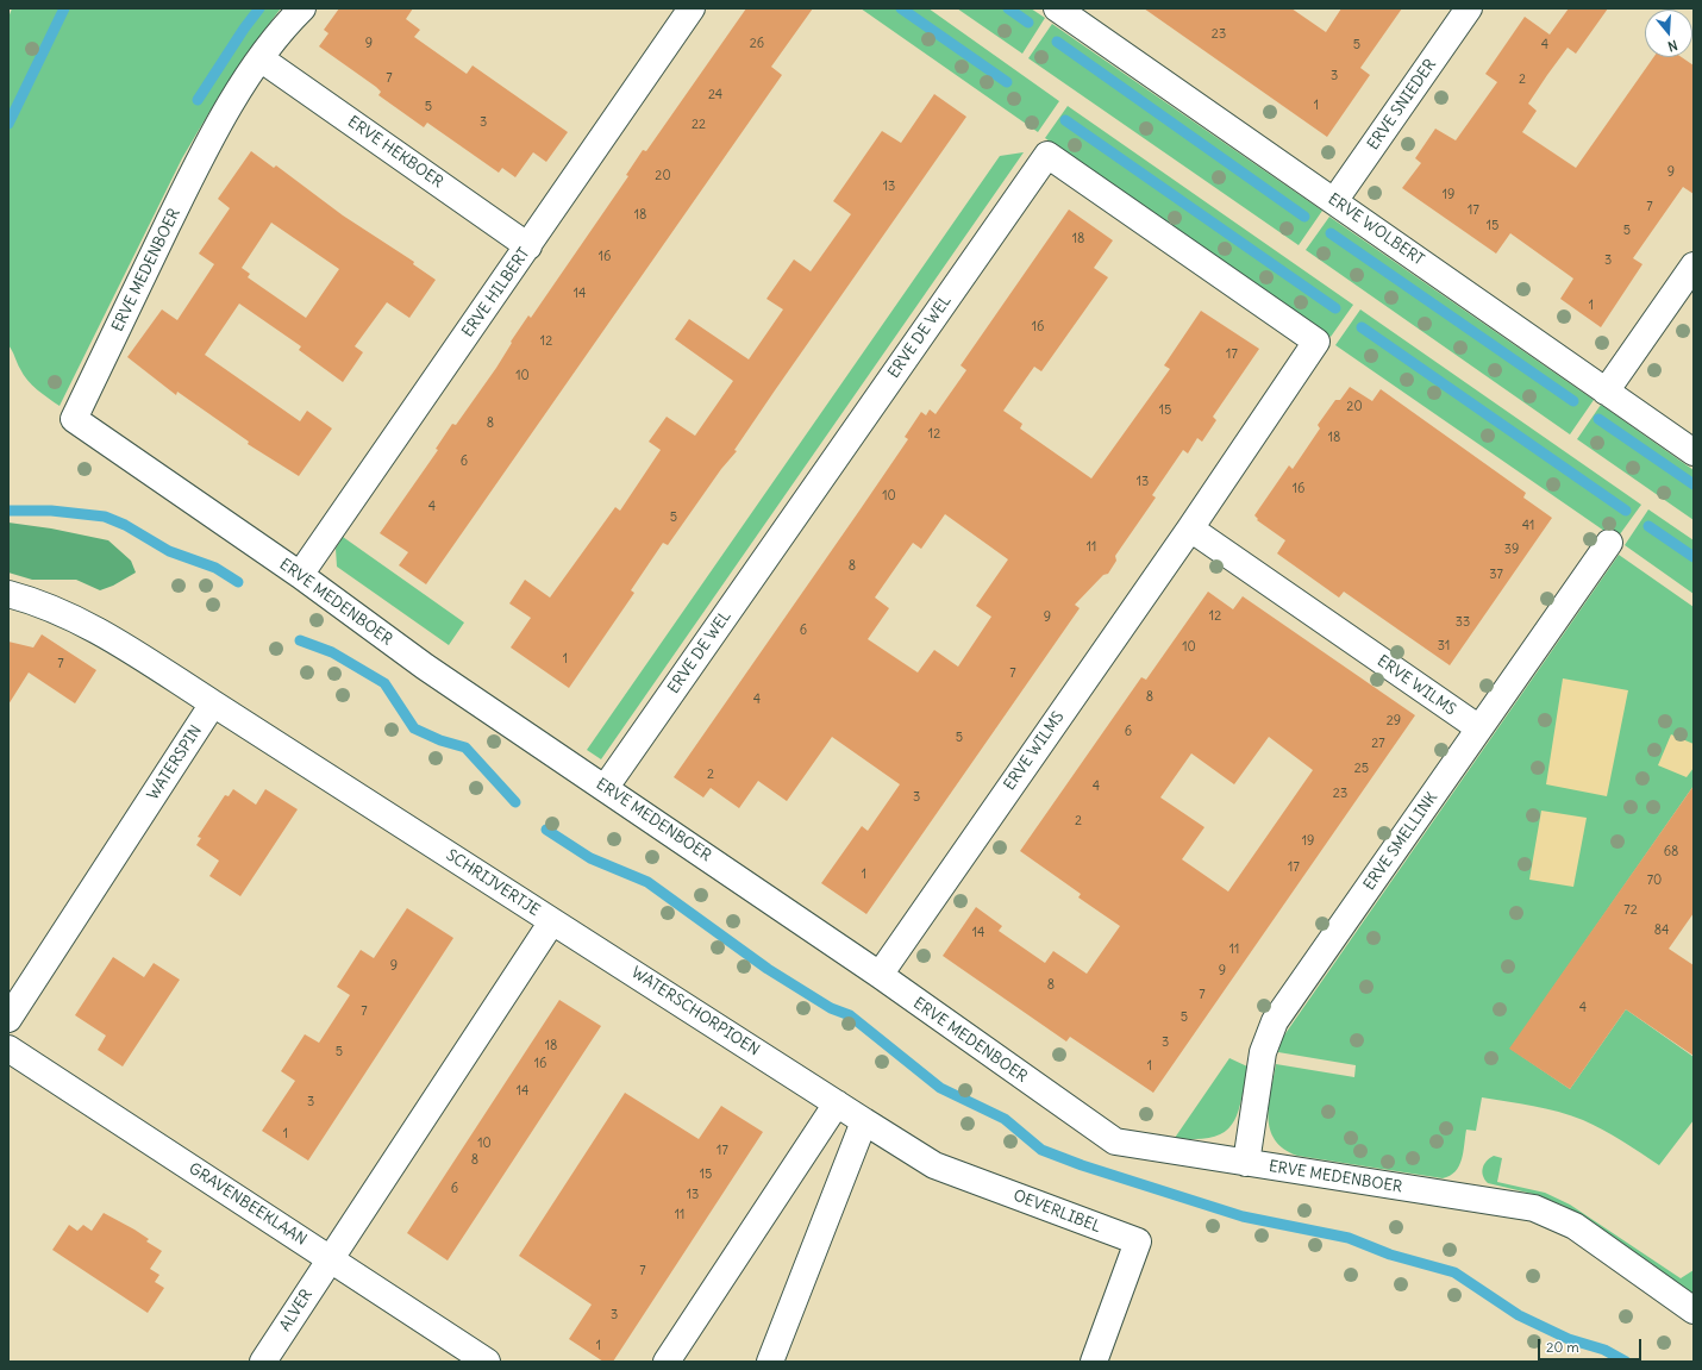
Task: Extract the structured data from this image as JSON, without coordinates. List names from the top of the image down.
{
  "streets": {
    "street": [
      "ERVE SNIEDER",
      "ERVE HEKBOER",
      "ERVE WOLBERT",
      "ERVE MEDENBOER",
      "ERVE HILBERT",
      "ERVE DE WEL",
      "ERVE WILMS",
      "WATERSPIN",
      "ERVE SMELLINK",
      "SCHRIJVERTJE",
      "WATERSCHORPIOEN",
      "GRAVENBEEKLAAN",
      "OEVERLIBEL",
      "ALVER"
    ]
  },
  "crossings": [
    ["ERVE SNIEDER", "ERVE WOLBERT"],
    ["ERVE HEKBOER", "ERVE MEDENBOER"],
    ["ERVE HEKBOER", "ERVE HILBERT"],
    ["ERVE MEDENBOER", "ERVE HILBERT"],
    ["ERVE MEDENBOER", "ERVE DE WEL"],
    ["ERVE MEDENBOER", "ERVE WILMS"],
    ["ERVE MEDENBOER", "ERVE SMELLINK"],
    ["ERVE DE WEL", "ERVE WILMS"],
    ["ERVE WILMS", "ERVE SMELLINK"],
    ["WATERSPIN", "SCHRIJVERTJE"],
    ["SCHRIJVERTJE", "WATERSCHORPIOEN"],
    ["SCHRIJVERTJE", "GRAVENBEEKLAAN"],
    ["SCHRIJVERTJE", "ALVER"],
    ["WATERSCHORPIOEN", "OEVERLIBEL"],
    ["GRAVENBEEKLAAN", "ALVER"]
  ],
  "house_numbers": [
    "23",
    "9",
    "26",
    "5",
    "4",
    "3",
    "7",
    "2",
    "24",
    "1",
    "5",
    "3",
    "22",
    "9",
    "20",
    "13",
    "19",
    "7",
    "17",
    "18",
    "15",
    "5",
    "18",
    "16",
    "3",
    "14",
    "1",
    "16",
    "12",
    "17",
    "10",
    "20",
    "15",
    "8",
    "12",
    "18",
    "6",
    "13",
    "16",
    "10",
    "4",
    "5",
    "41",
    "11",
    "39",
    "8",
    "37",
    "12",
    "9",
    "33",
    "6",
    "31",
    "10",
    "1",
    "7",
    "7",
    "8",
    "4",
    "29",
    "6",
    "5",
    "27",
    "25",
    "2",
    "4",
    "23",
    "3",
    "2",
    "19",
    "68",
    "17",
    "1",
    "70",
    "72",
    "84",
    "14",
    "11",
    "9",
    "9",
    "8",
    "7",
    "4",
    "7",
    "5",
    "3",
    "18",
    "5",
    "16",
    "1",
    "14",
    "3",
    "1",
    "10",
    "17",
    "8",
    "15",
    "6",
    "13",
    "11",
    "7",
    "3",
    "1"
  ],
  "scale_bar": "20 m",
  "north": "bottom"
}
